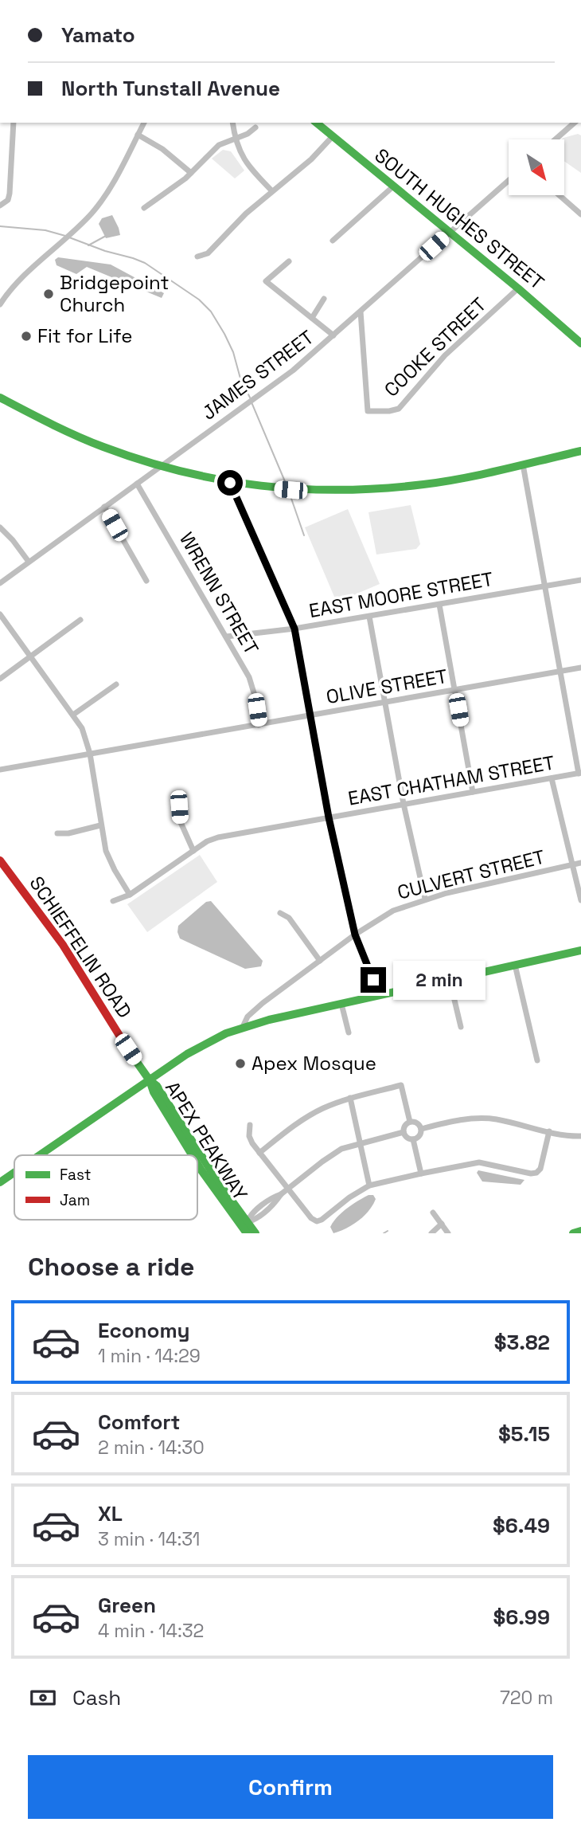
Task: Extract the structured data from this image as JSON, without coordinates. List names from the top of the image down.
{
  "streets": {
    "main road": ["SOUTH HUGHES STREET", "SCHIEFFELIN ROAD", "APEX PEAKWAY"],
    "street": [
      "COOKE STREET",
      "JAMES STREET",
      "WRENN STREET",
      "EAST MOORE STREET",
      "OLIVE STREET",
      "EAST CHATHAM STREET",
      "CULVERT STREET"
    ]
  },
  "crossings": [
    ["SOUTH HUGHES STREET", "COOKE STREET"],
    ["SOUTH HUGHES STREET", "JAMES STREET"],
    ["COOKE STREET", "JAMES STREET"],
    ["JAMES STREET", "WRENN STREET"],
    ["WRENN STREET", "EAST MOORE STREET"],
    ["WRENN STREET", "OLIVE STREET"],
    ["SCHIEFFELIN ROAD", "APEX PEAKWAY"]
  ],
  "places": ["Bridgepoint Church", "Fit for Life", "Apex Mosque"],
  "legend": ["Fast", "Jam"],
  "north": "bottom right",
  "page": {
    "banner": ["Yamato", "North Tunstall Avenue"],
    "bubble": "2 min",
    "heading": "Choose a ride",
    "list": [
      {
        "name": "Economy",
        "note": "1 min · 14:29",
        "value": "$3.82"
      },
      {
        "name": "Comfort",
        "note": "2 min · 14:30",
        "value": "$5.15"
      },
      {
        "name": "XL",
        "note": "3 min · 14:31",
        "value": "$6.49"
      },
      {
        "name": "Green",
        "note": "4 min · 14:32",
        "value": "$6.99"
      }
    ],
    "pay": ["Cash", "720 m"],
    "buttons": "Confirm"
  }
}
